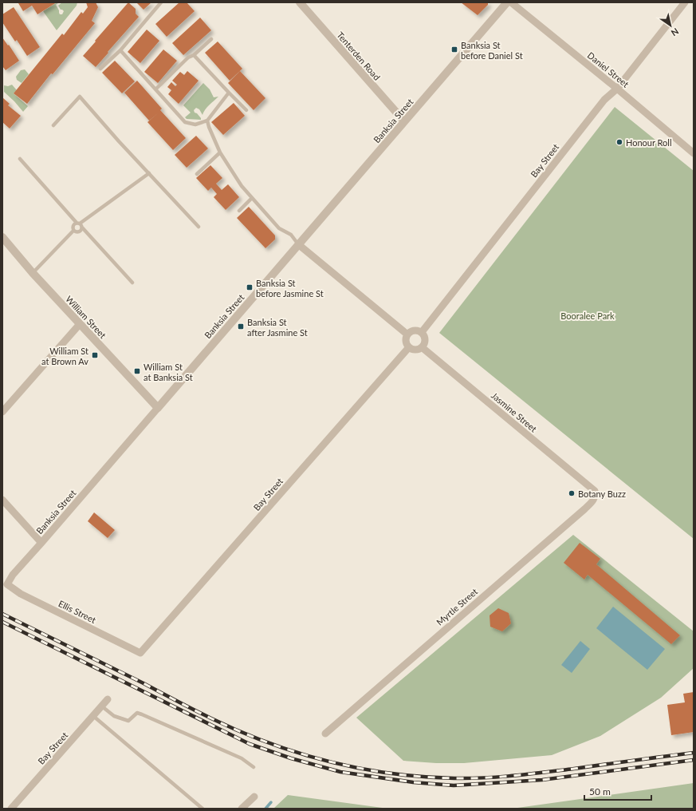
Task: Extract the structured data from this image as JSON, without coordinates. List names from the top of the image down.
{
  "streets": {
    "street": [
      "Tenterden Road",
      "Daniel Street",
      "Banksia Street",
      "Bay Street",
      "William Street",
      "Jasmine Street",
      "Myrtle Street",
      "Ellis Street"
    ]
  },
  "crossings": [
    ["Tenterden Road", "Banksia Street"],
    ["Daniel Street", "Bay Street"],
    ["Banksia Street", "William Street"],
    ["Banksia Street", "Ellis Street"],
    ["Bay Street", "Jasmine Street"],
    ["Bay Street", "Ellis Street"],
    ["Jasmine Street", "Myrtle Street"]
  ],
  "parks": ["Booralee Park"],
  "places": {
    "transit": [
      "Banksia St before Daniel St",
      "Banksia St before Jasmine St",
      "Banksia St after Jasmine St",
      "William St at Brown Av",
      "William St at Banksia St"
    ],
    "other": ["Honour Roll", "Botany Buzz"]
  },
  "scale_bar": "50 m",
  "north": "bottom right"
}
